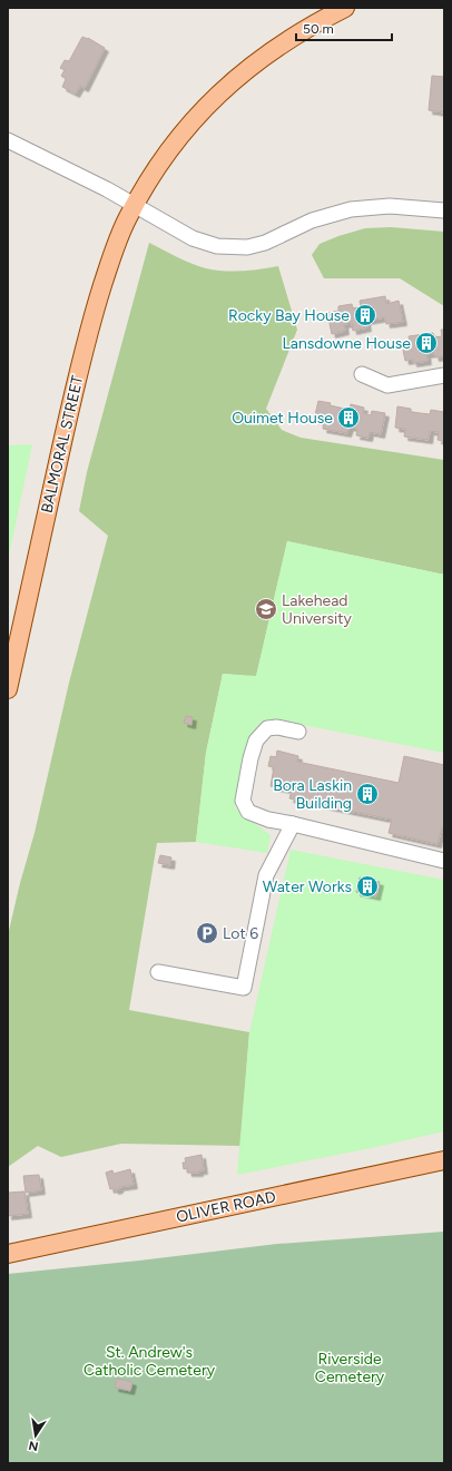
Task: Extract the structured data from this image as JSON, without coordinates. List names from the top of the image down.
{
  "streets": {
    "main road": ["BALMORAL STREET", "OLIVER ROAD"]
  },
  "parks": ["St. Andrew's Catholic Cemetery", "Riverside Cemetery"],
  "places": {
    "building": [
      "Rocky Bay House",
      "Lansdowne House",
      "Ouimet House",
      "Bora Laskin Building",
      "Water Works"
    ],
    "school or university": ["Lakehead University"],
    "parking": ["Lot 6"]
  },
  "scale_bar": "50 m",
  "north": "bottom"
}
